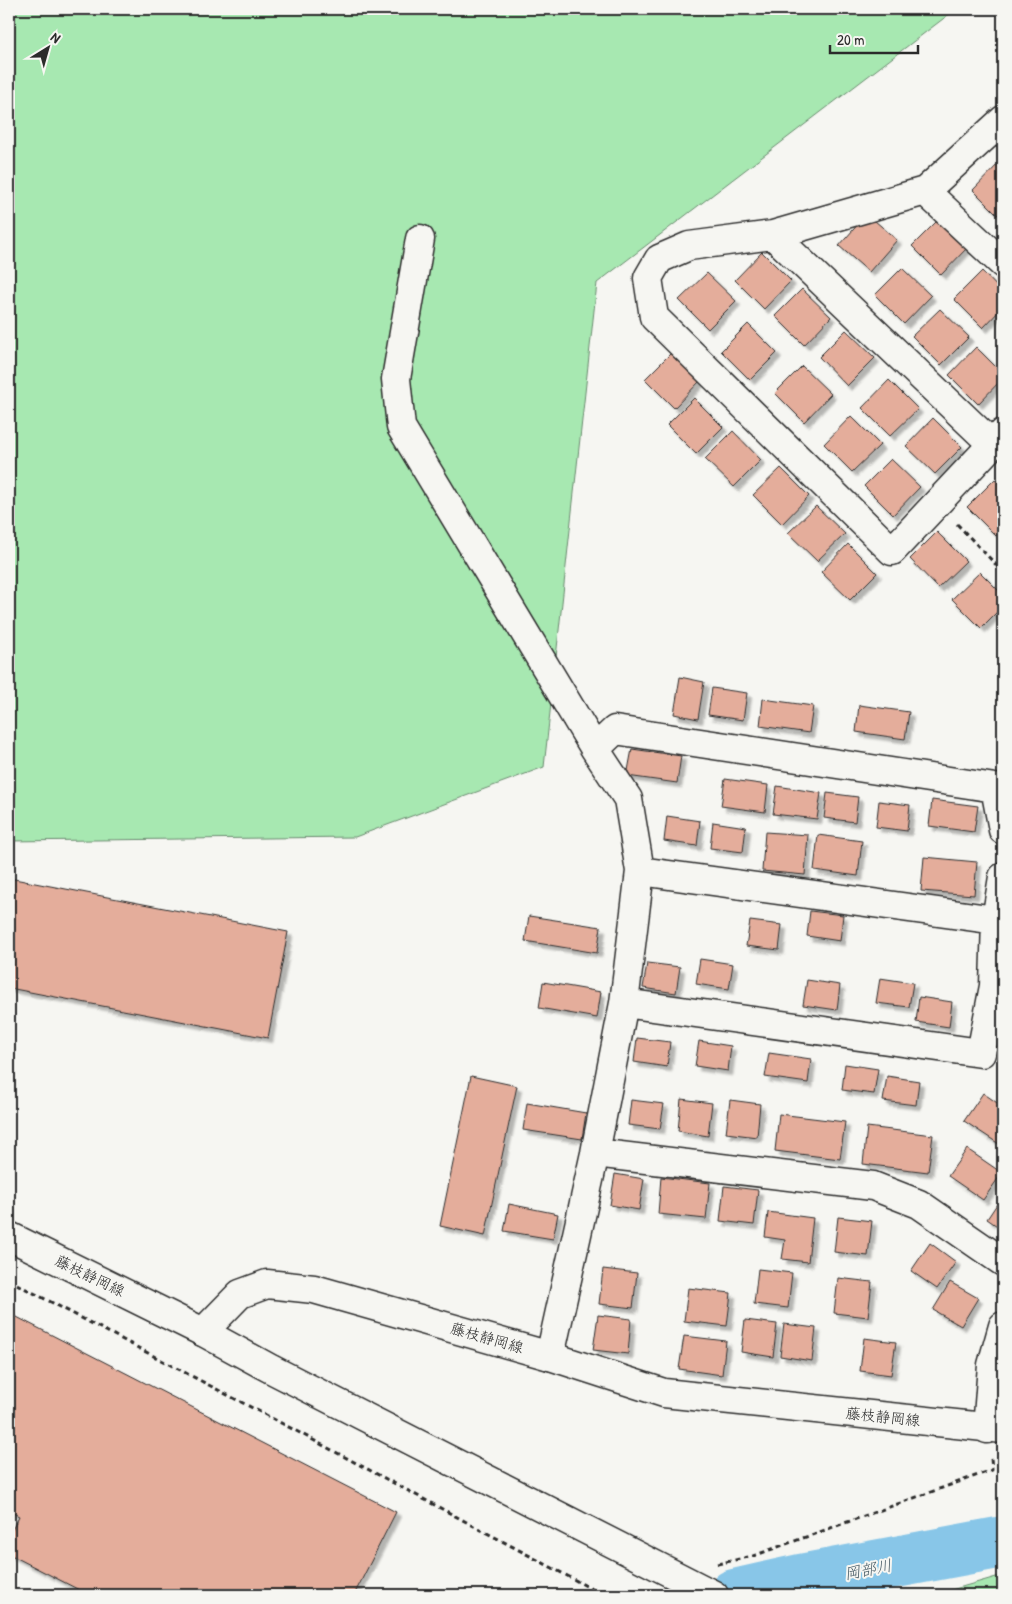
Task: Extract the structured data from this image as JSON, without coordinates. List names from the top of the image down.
{
  "streets": {
    "street": ["藤枝静岡線"]
  },
  "water": ["岡部川"],
  "scale_bar": "20 m",
  "north": "top right"
}
